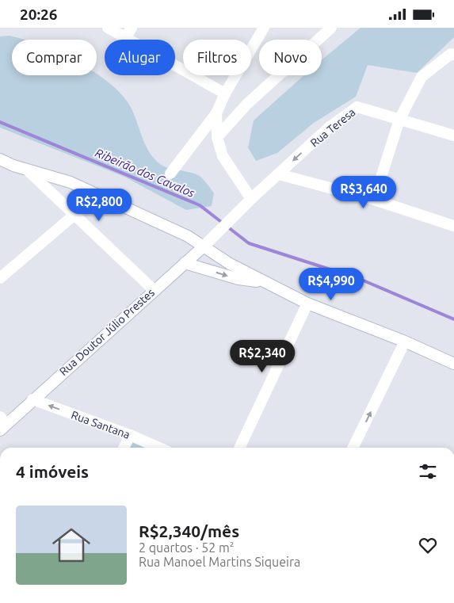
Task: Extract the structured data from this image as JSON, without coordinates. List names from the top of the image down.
{
  "streets": {
    "street": ["Rua Teresa", "Rua Doutor Júlio Prestes", "Rua Santana"]
  },
  "crossings": [
    ["Rua Teresa", "Rua Doutor Júlio Prestes"],
    ["Rua Doutor Júlio Prestes", "Rua Santana"]
  ],
  "one_way": ["Rua Santana"],
  "water": ["Ribeirão dos Cavalos"],
  "page": {
    "status": "20:26",
    "chip": [
      "Comprar",
      "Alugar",
      "Filtros",
      "Novo"
    ],
    "price": [
      "R$3,640",
      "R$2,800",
      "R$4,990",
      "R$2,340"
    ],
    "heading": "4 imóveis",
    "list": [
      {
        "name": "R$2,340/mês",
        "note": "2 quartos · 52 m² · Rua Manoel Martins Siqueira"
      }
    ]
  }
}
